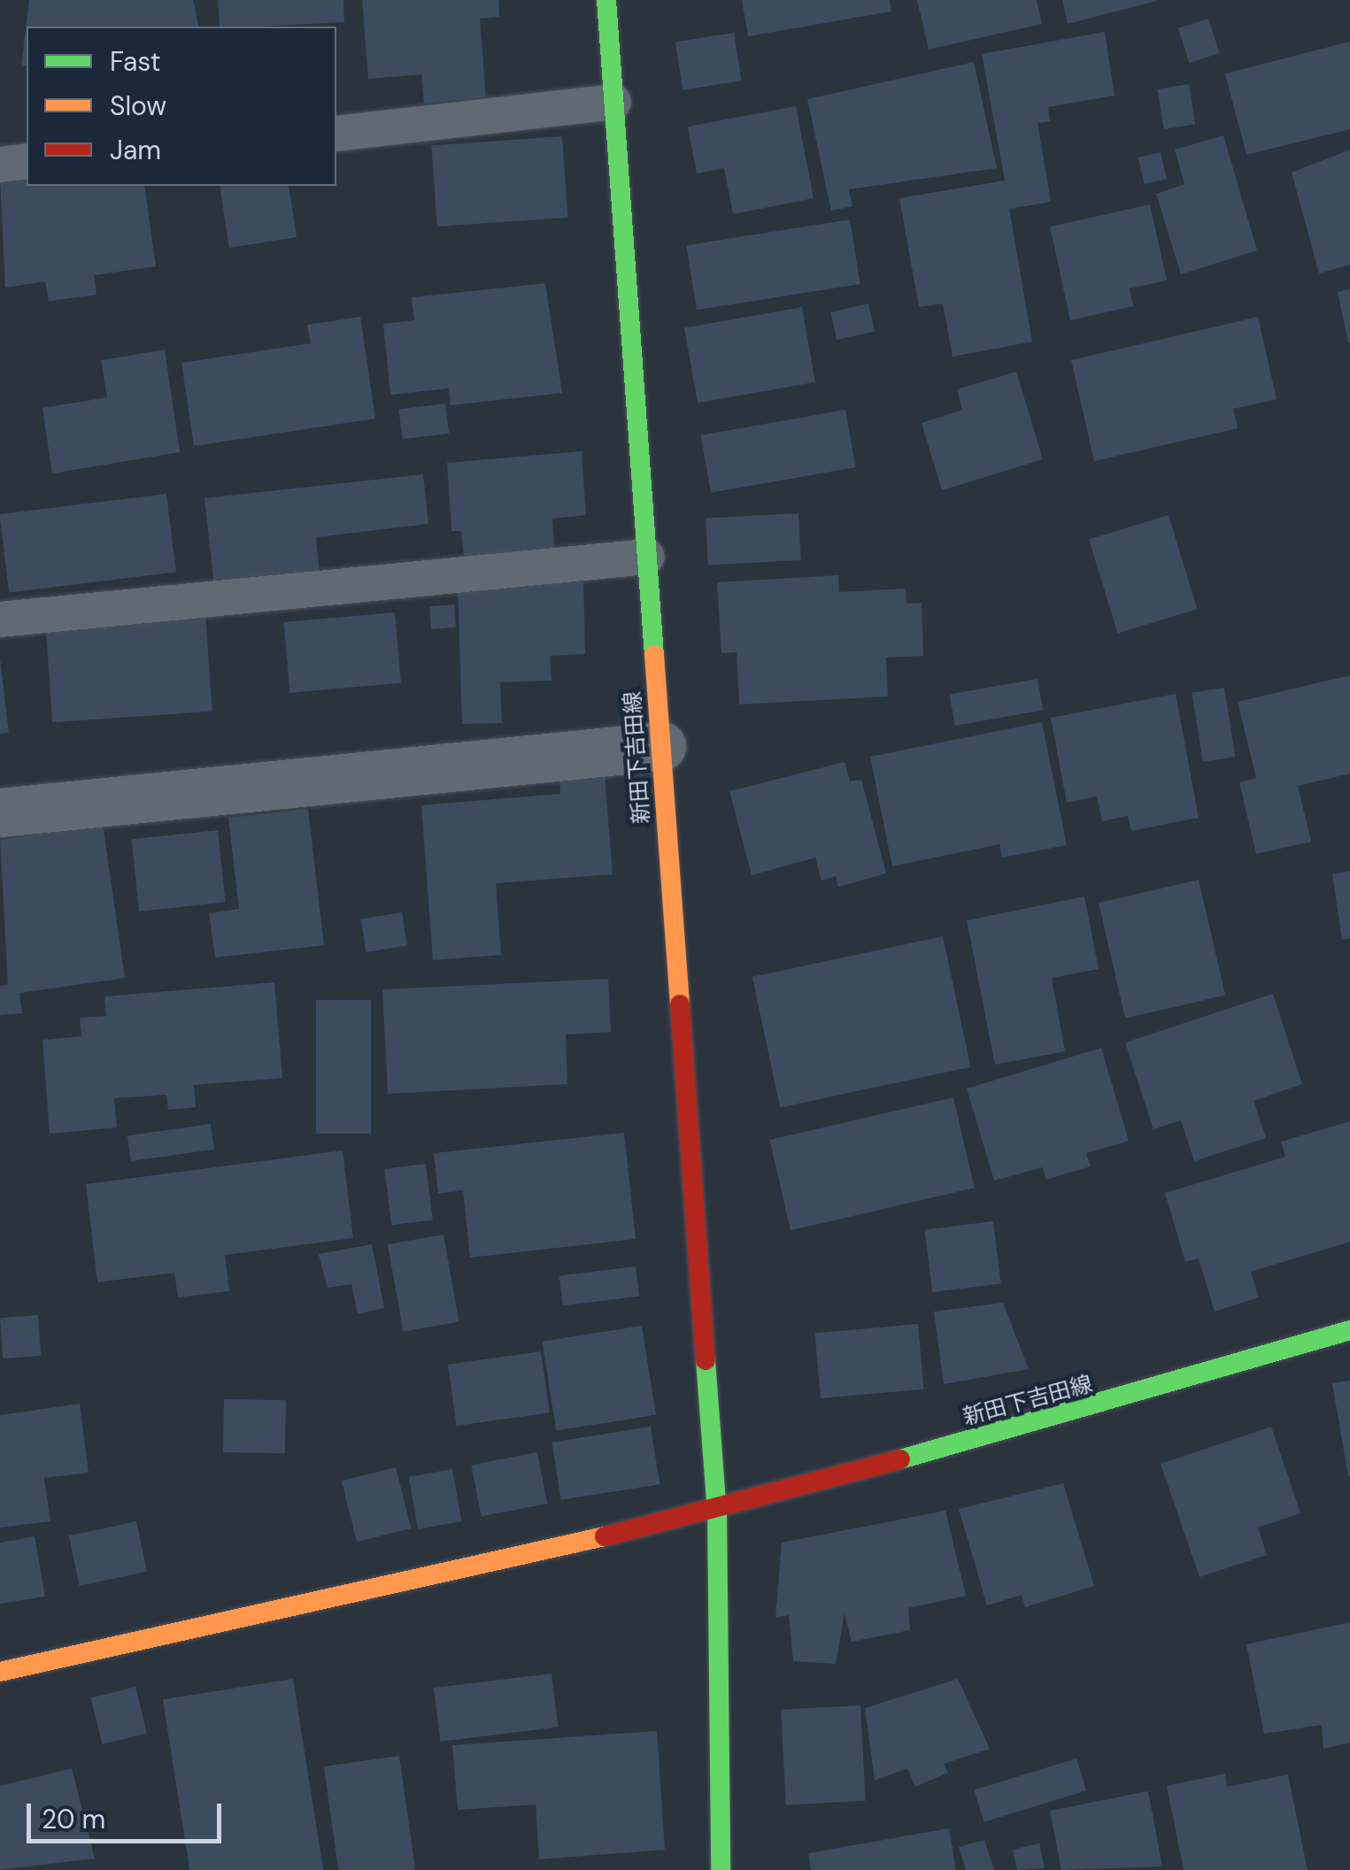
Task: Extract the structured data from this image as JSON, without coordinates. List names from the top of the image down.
{
  "streets": {
    "main road": ["新田下吉田線"]
  },
  "legend": ["Fast", "Slow", "Jam"],
  "scale_bar": "20 m"
}
